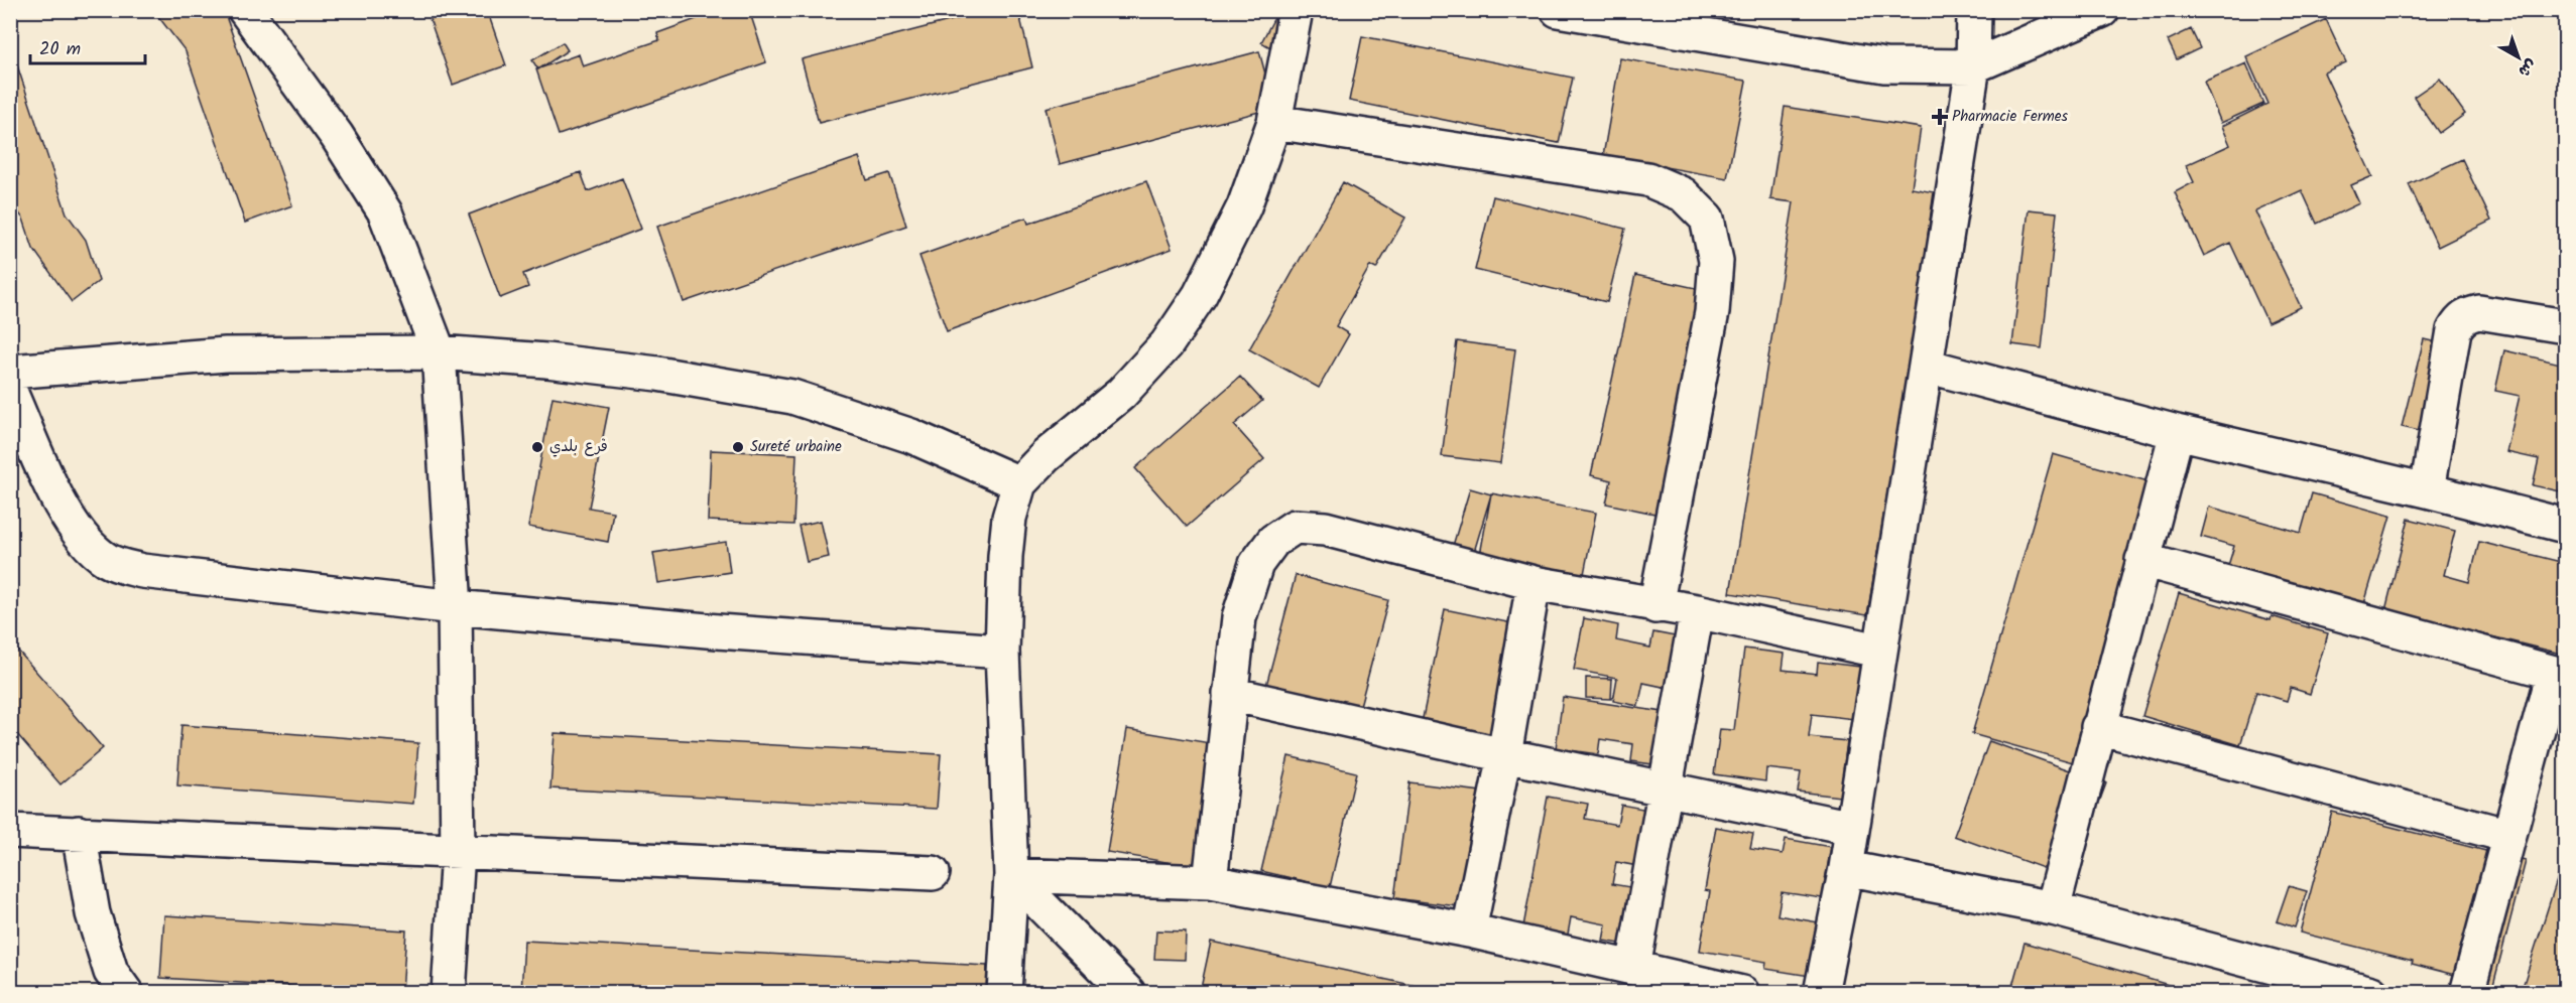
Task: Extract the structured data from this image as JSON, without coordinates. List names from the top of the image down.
{
  "places": {
    "health": ["Pharmacie Fermes"],
    "other": ["فرع بلدي", "Sureté urbaine"]
  },
  "scale_bar": "20 m",
  "north": "bottom right"
}
